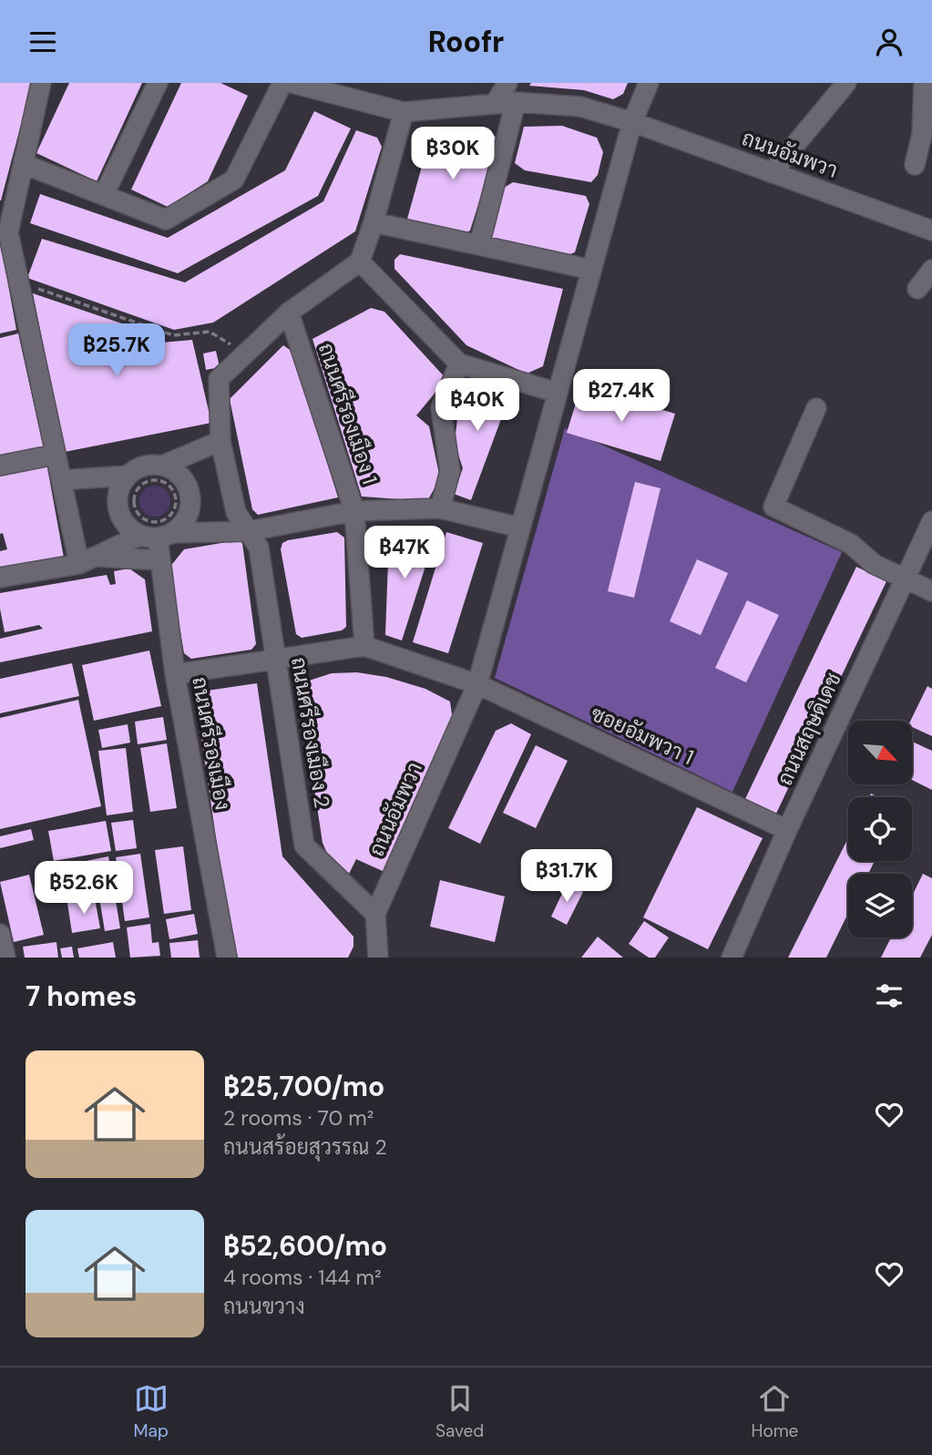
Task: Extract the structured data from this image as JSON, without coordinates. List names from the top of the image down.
{
  "streets": {
    "street": [
      "ถนนอัมพวา",
      "ถนนศรีรองเมือง 1",
      "ถนนสฤษดิเดช",
      "ถนนศรีรองเมือง 2",
      "ซอยอัมพวา 1",
      "ถนนศรีรองเมือง"
    ]
  },
  "crossings": [
    ["ถนนอัมพวา", "ถนนศรีรองเมือง 2"],
    ["ถนนอัมพวา", "ซอยอัมพวา 1"],
    ["ถนนศรีรองเมือง 1", "ถนนศรีรองเมือง 2"],
    ["ถนนศรีรองเมือง 1", "ซอยอัมพวา 1"],
    ["ถนนสฤษดิเดช", "ซอยอัมพวา 1"]
  ],
  "north": "bottom right",
  "page": {
    "header": "Roofr",
    "price": [
      "฿30K",
      "฿25.7K",
      "฿27.4K",
      "฿40K",
      "฿47K",
      "฿31.7K",
      "฿52.6K"
    ],
    "heading": "7 homes",
    "list": [
      {
        "name": "฿25,700/mo",
        "note": "2 rooms · 70 m² · ถนนสร้อยสุวรรณ 2"
      },
      {
        "name": "฿52,600/mo",
        "note": "4 rooms · 144 m² · ถนนขวาง"
      }
    ],
    "tabs": ["Map", "Saved", "Home"]
  }
}
